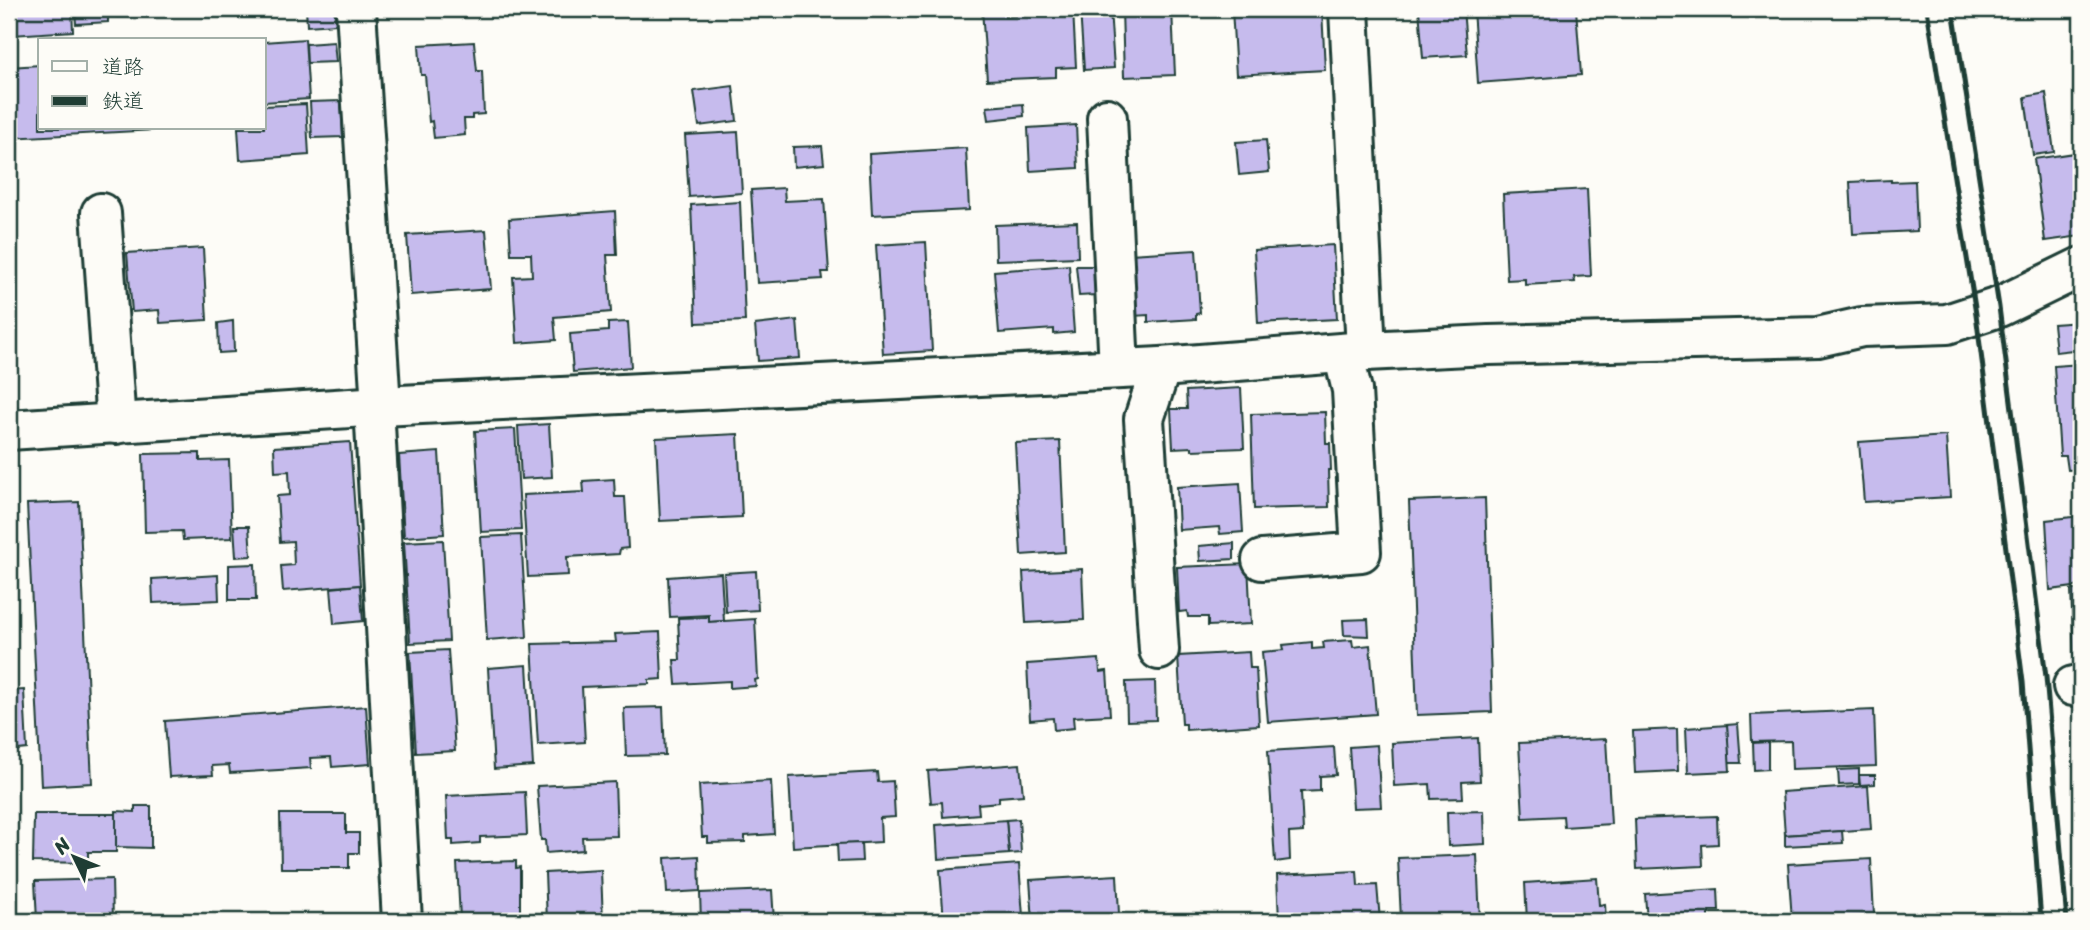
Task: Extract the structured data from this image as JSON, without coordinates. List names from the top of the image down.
{
  "legend": ["道路", "鉄道"],
  "north": "top left"
}
